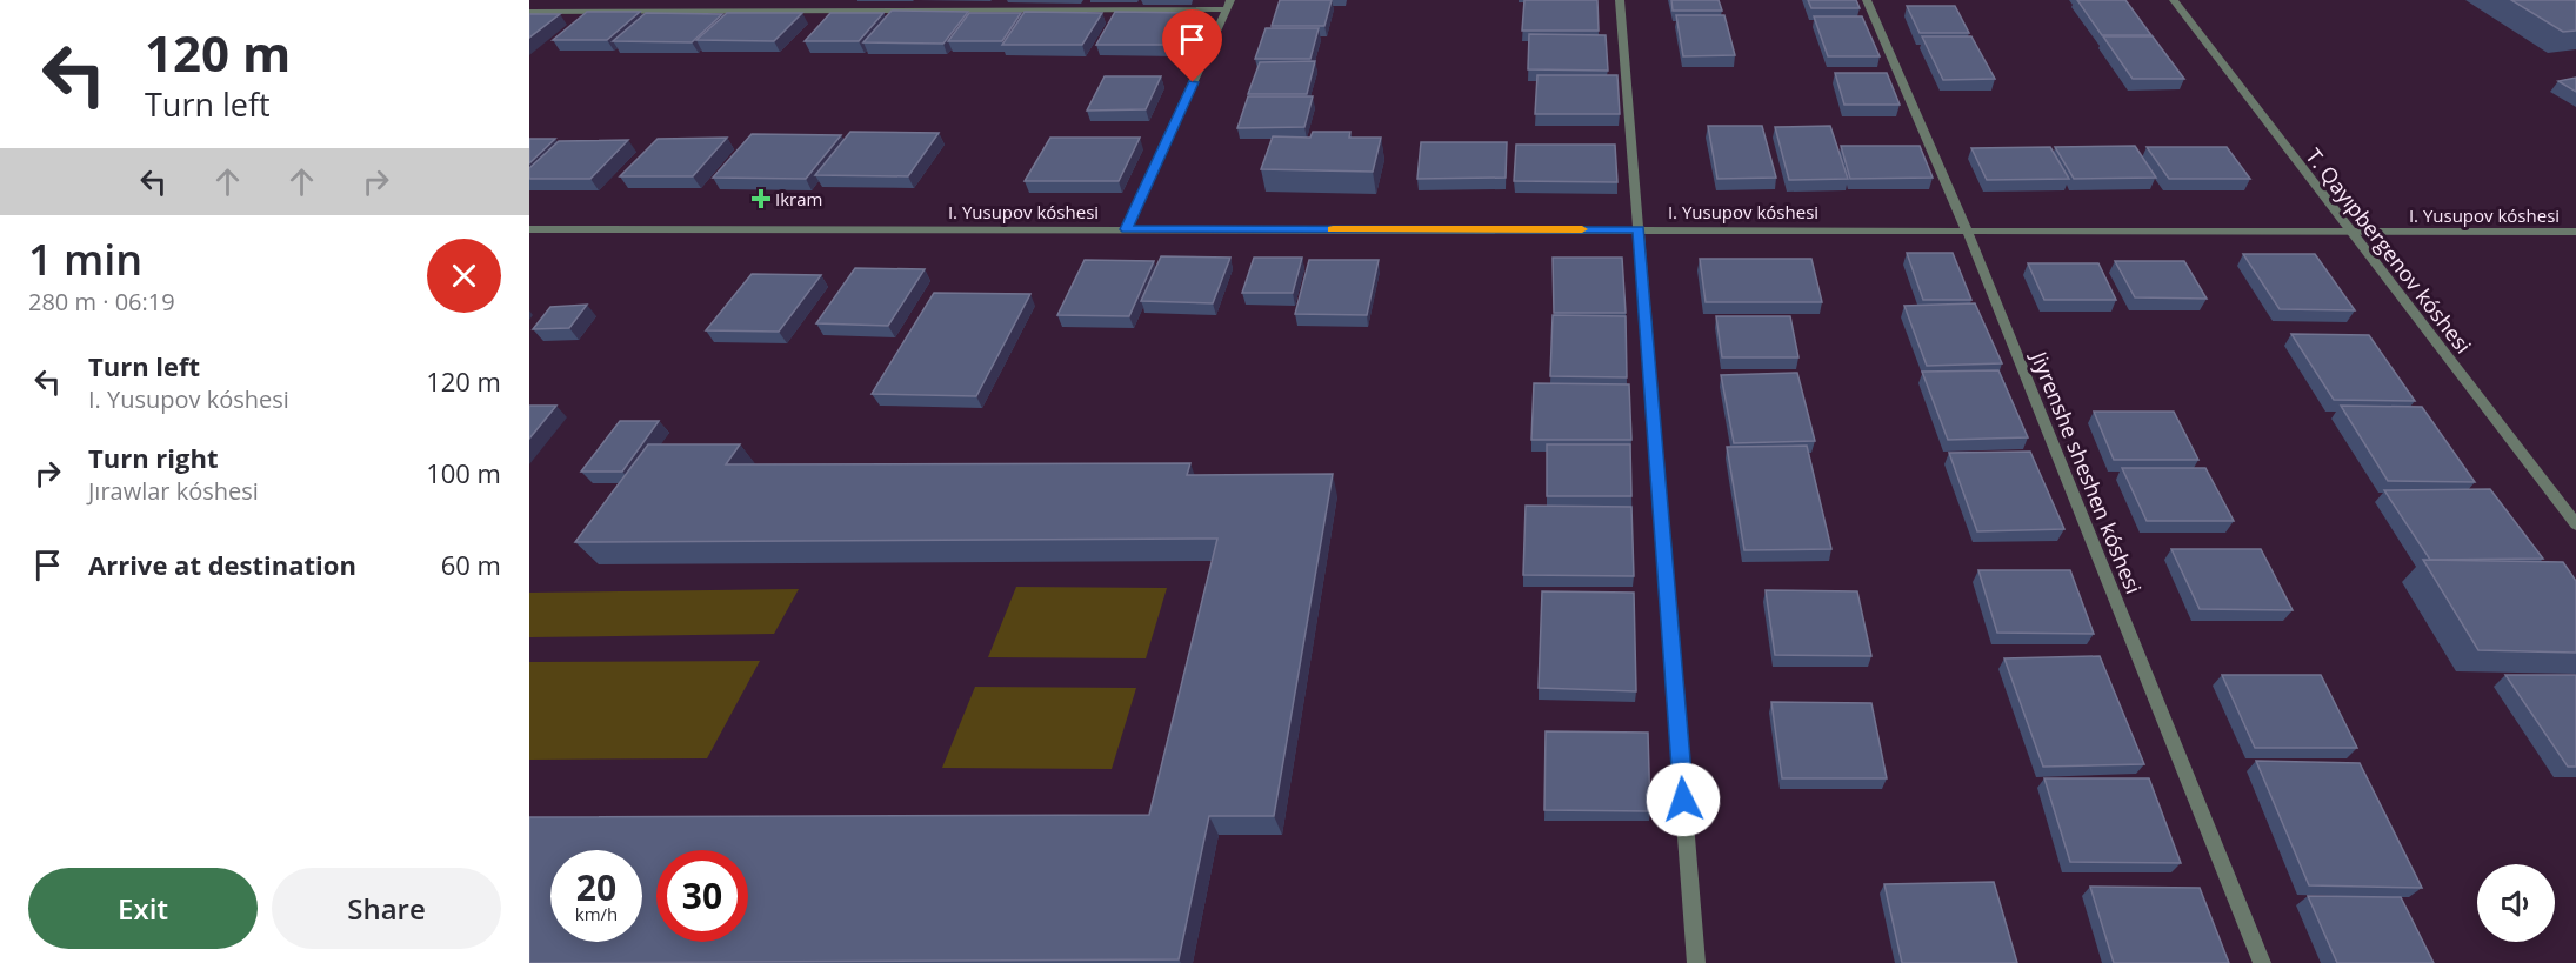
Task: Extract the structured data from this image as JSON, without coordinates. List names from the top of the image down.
{
  "streets": {
    "street": ["I. Yusupov kóshesi", "T. Qayıpbergenov kóshesi", "Jiyrenshe sheshen kóshesi"]
  },
  "crossings": [
    ["I. Yusupov kóshesi", "T. Qayıpbergenov kóshesi"],
    ["I. Yusupov kóshesi", "Jiyrenshe sheshen kóshesi"]
  ],
  "places": {
    "health": ["Ikram"]
  },
  "page": {
    "turn": ["120 m", "Turn left"],
    "heading": ["1 min", "280 m · 06:19"],
    "list": [
      {
        "name": "Turn left",
        "note": "I. Yusupov kóshesi",
        "value": "120 m"
      },
      {
        "name": "Turn right",
        "note": "Jırawlar kóshesi",
        "value": "100 m"
      },
      {
        "name": "Arrive at destination",
        "value": "60 m"
      }
    ],
    "speed": "20 km/h",
    "limit": "30",
    "buttons": ["Exit", "Share"]
  }
}
